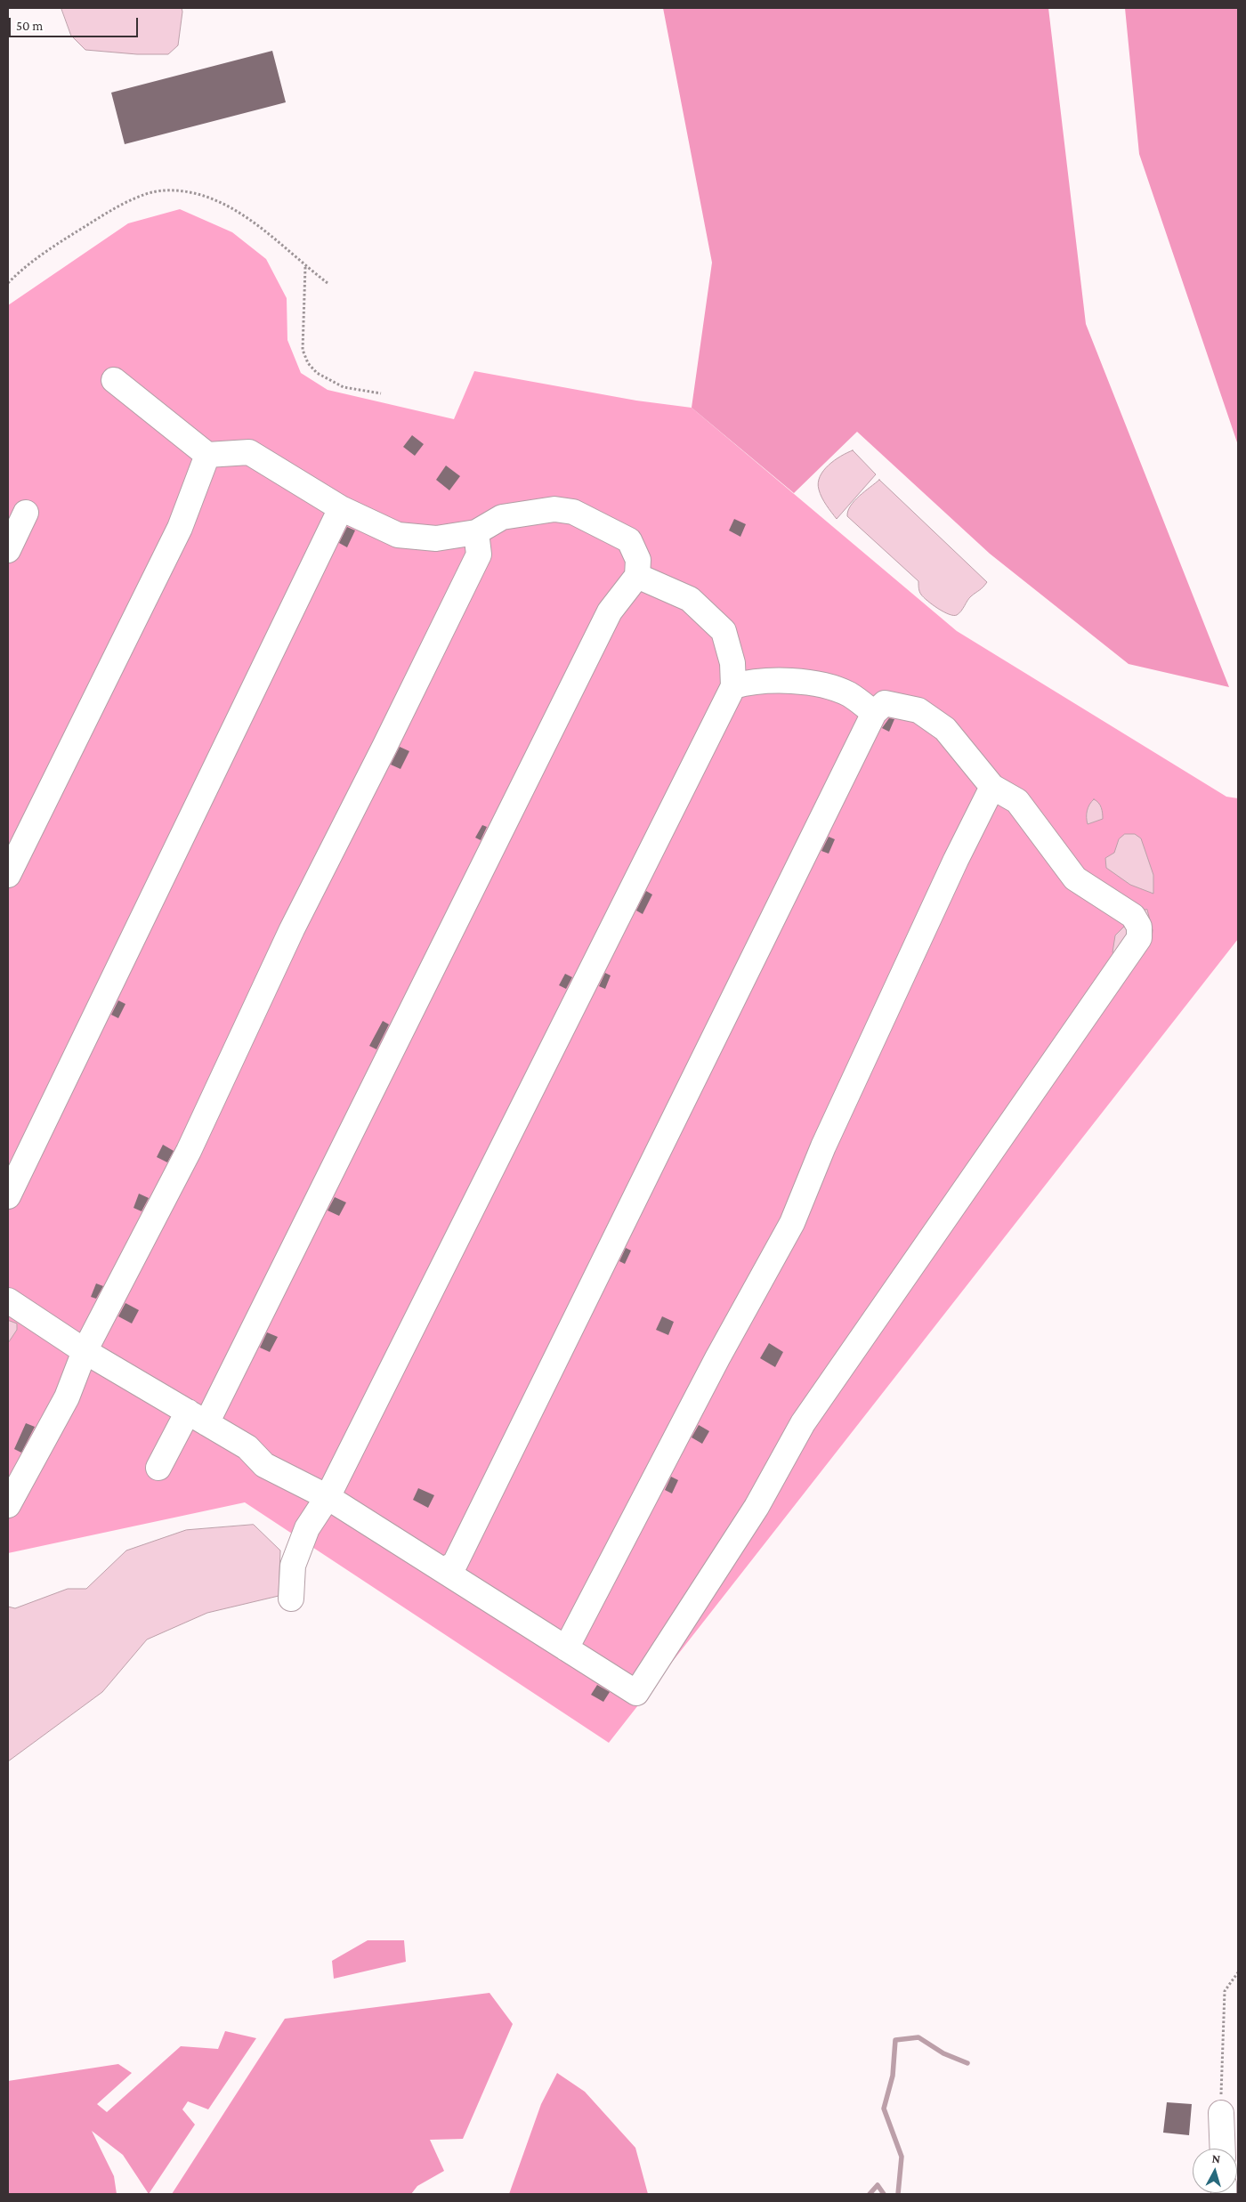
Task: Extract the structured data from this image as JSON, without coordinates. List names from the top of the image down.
{
  "scale_bar": "50 m",
  "north": "top"
}
